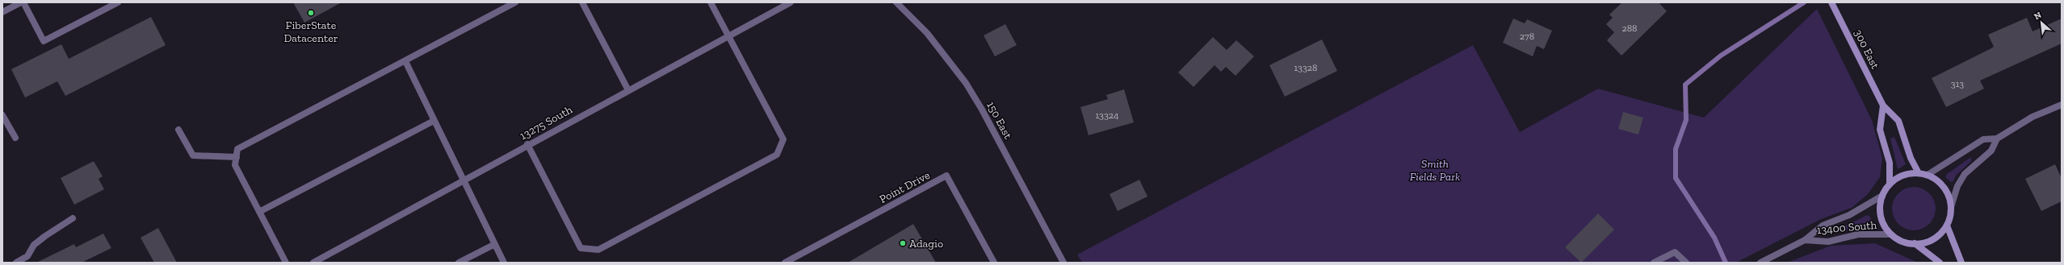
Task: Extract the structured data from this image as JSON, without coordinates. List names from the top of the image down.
{
  "streets": {
    "main road": ["300 East"],
    "street": [
      "150 East",
      "13275 South",
      "Point Drive",
      "13400 South"
    ]
  },
  "crossings": [
    ["300 East", "13400 South"]
  ],
  "parks": ["Smith Fields Park"],
  "places": ["FiberState Datacenter", "Adagio"],
  "house_numbers": [
    "288",
    "278",
    "13328",
    "313",
    "13324"
  ],
  "north": "top left"
}
